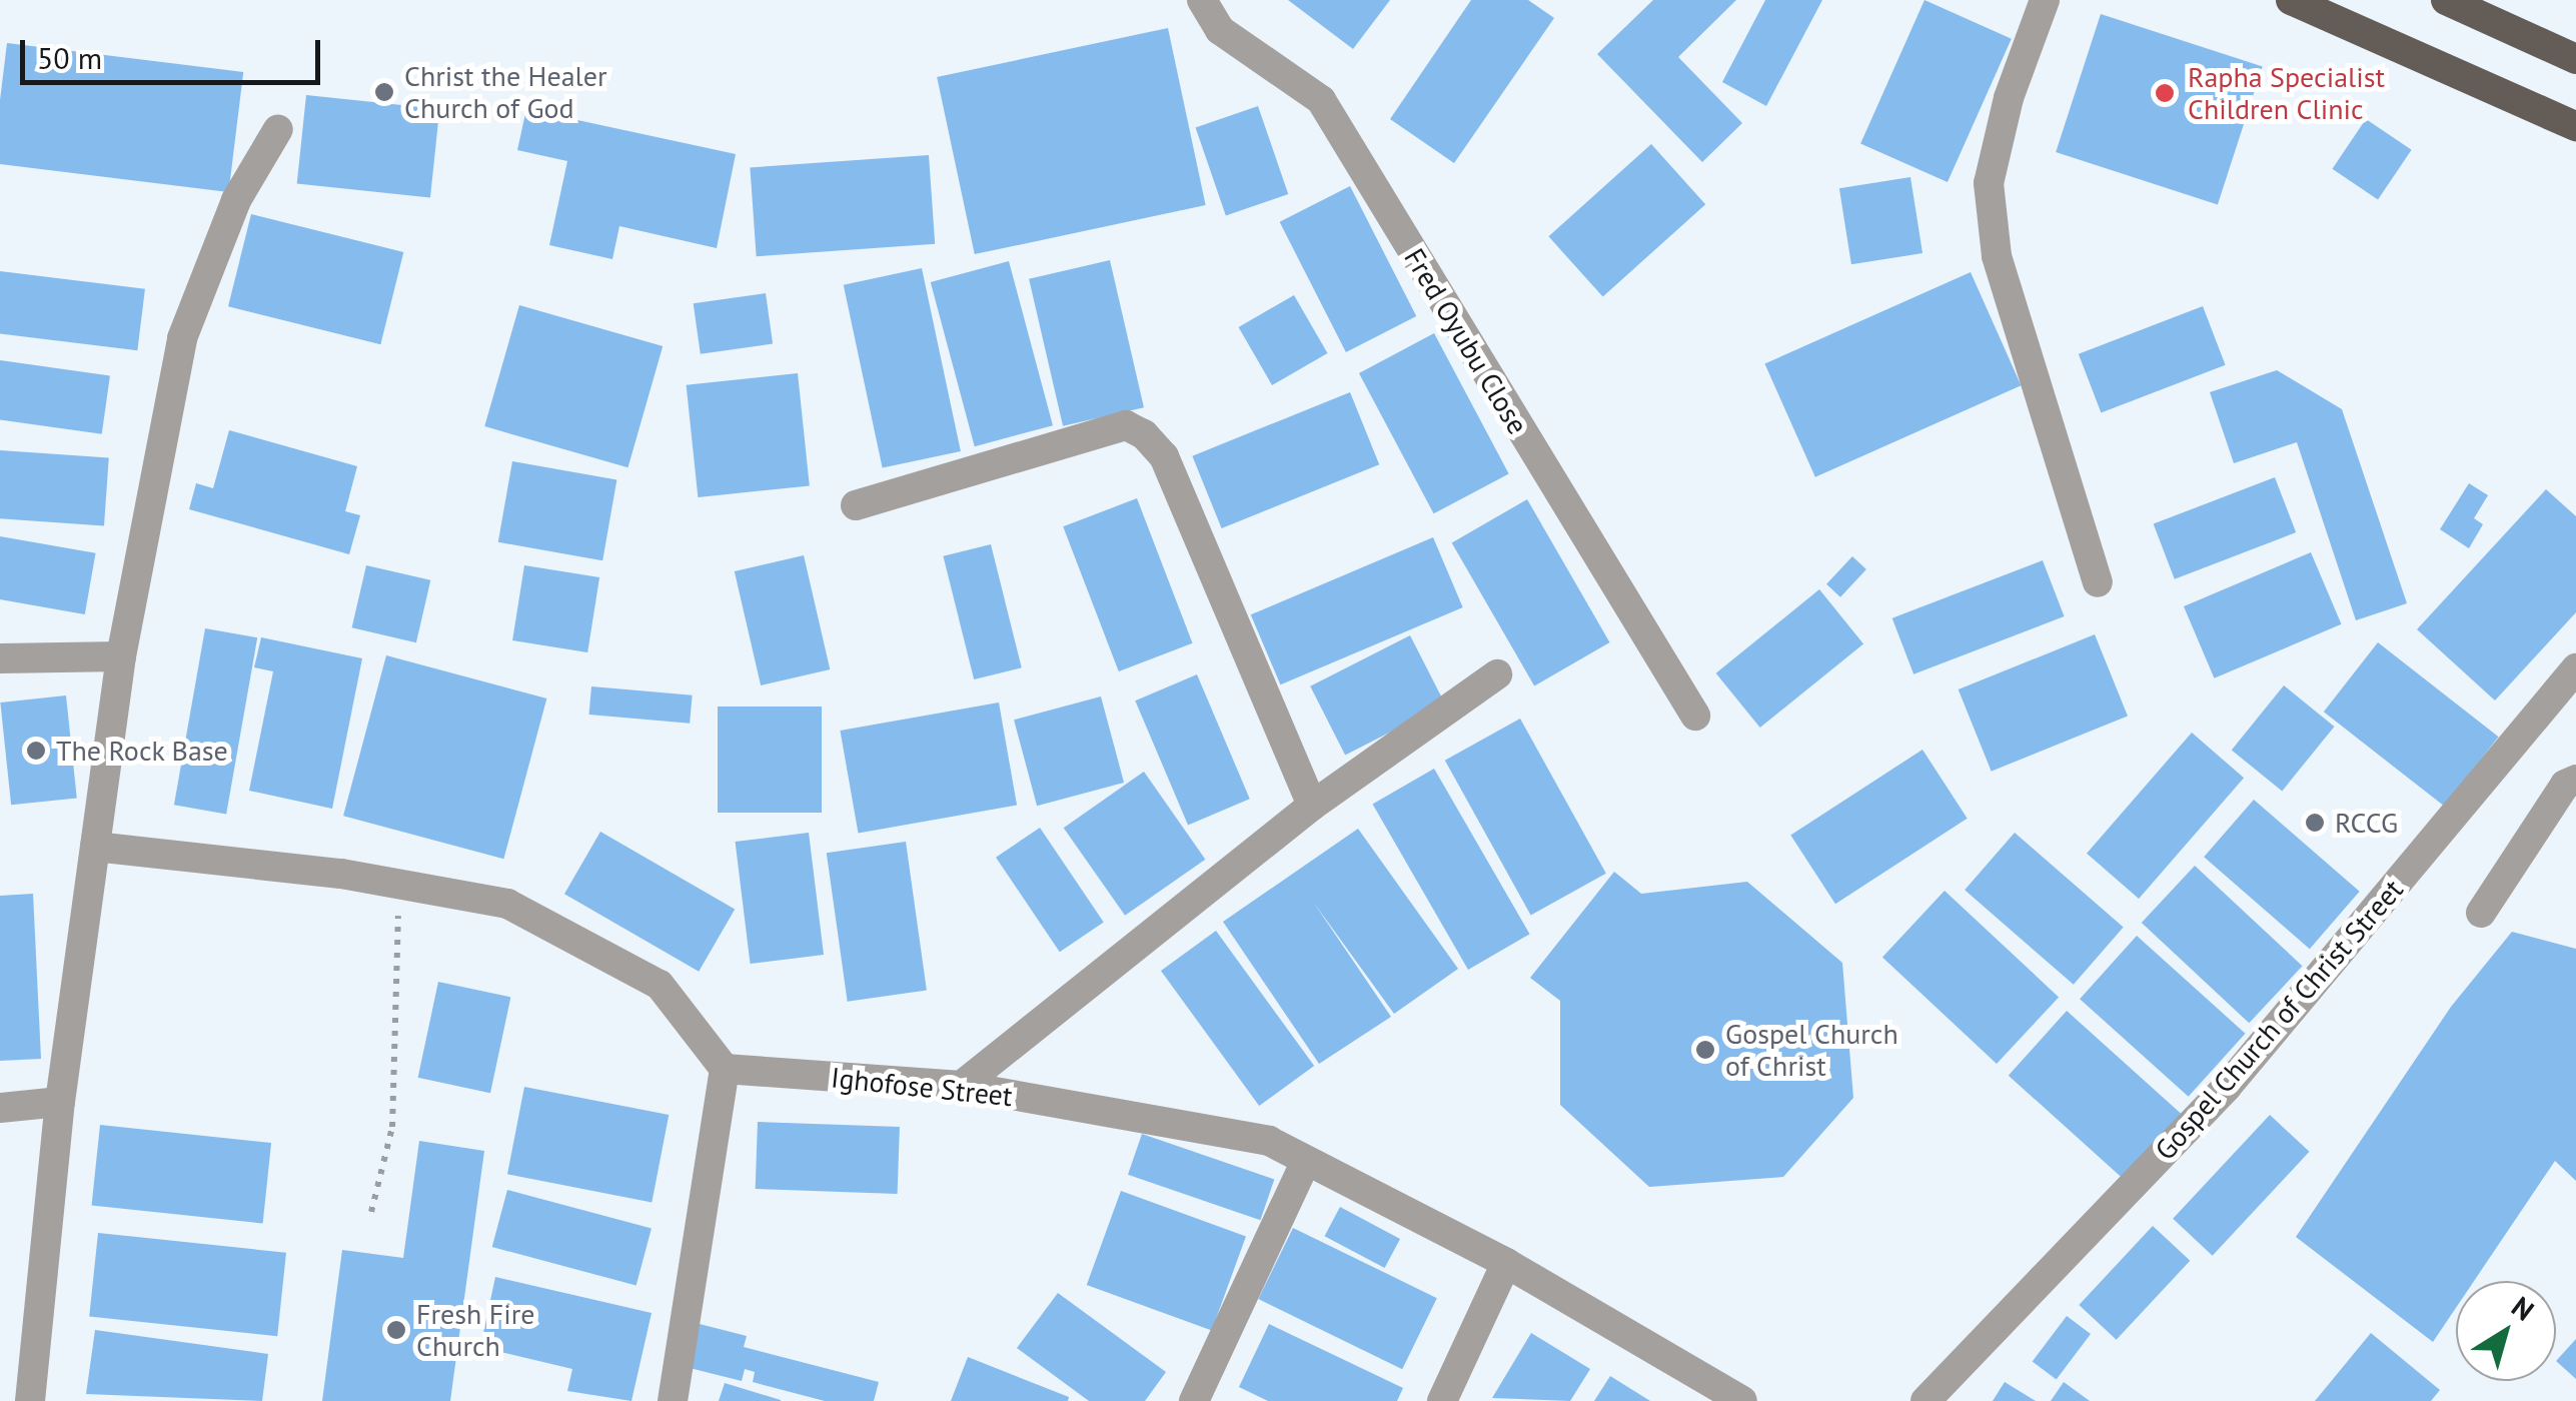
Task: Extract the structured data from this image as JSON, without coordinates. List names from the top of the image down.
{
  "streets": {
    "street": ["Fred Oyubu Close", "Gospel Church of Christ Street", "Ighofose Street"]
  },
  "places": [
    "Christ the Healer Church of God",
    "Rapha Specialist Children Clinic",
    "The Rock Base",
    "RCCG",
    "Gospel Church of Christ",
    "Fresh Fire Church"
  ],
  "scale_bar": "50 m",
  "north": "top right"
}
